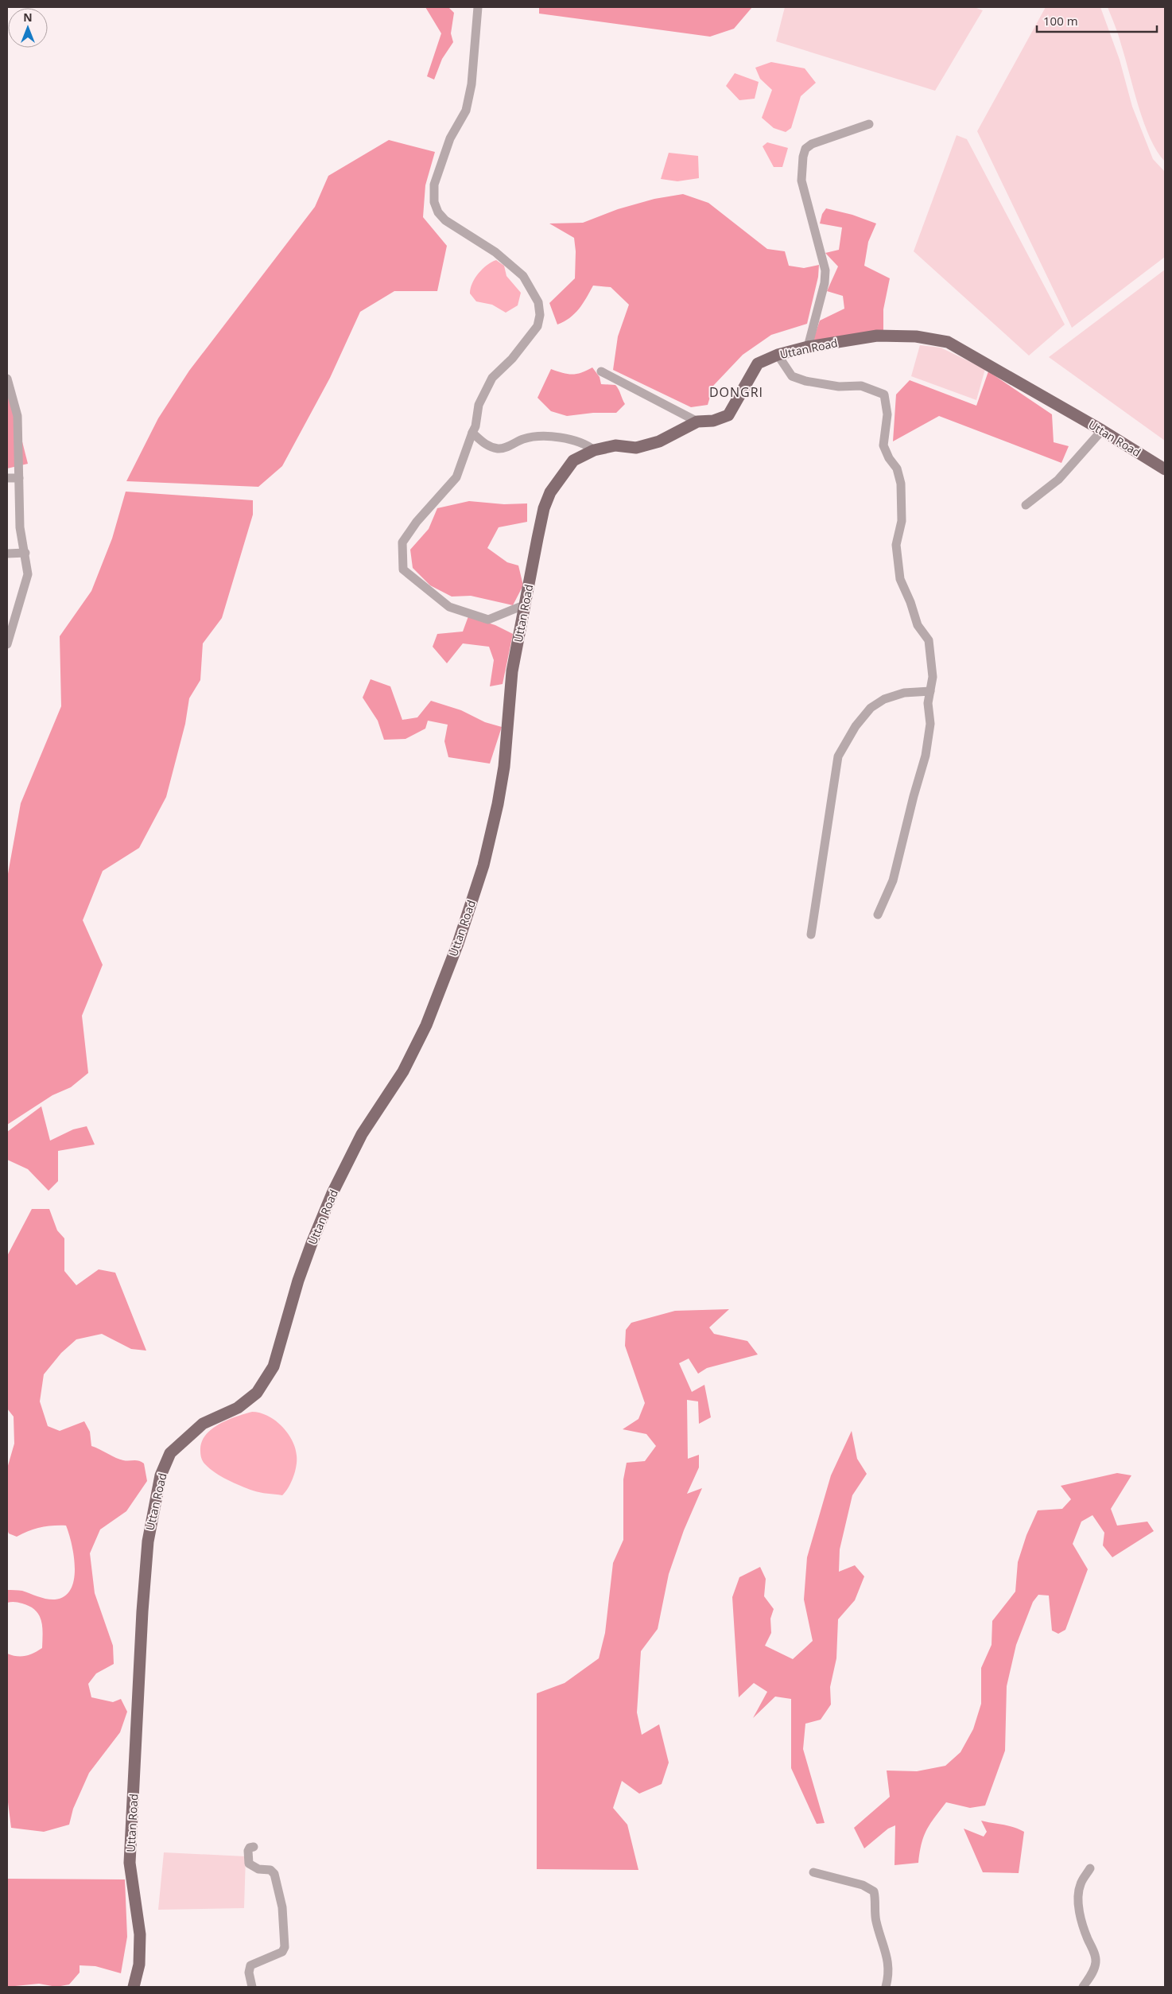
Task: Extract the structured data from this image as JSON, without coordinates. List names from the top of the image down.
{
  "streets": {
    "main road": ["Uttan Road"]
  },
  "districts": ["DONGRI"],
  "scale_bar": "100 m",
  "north": "top"
}
